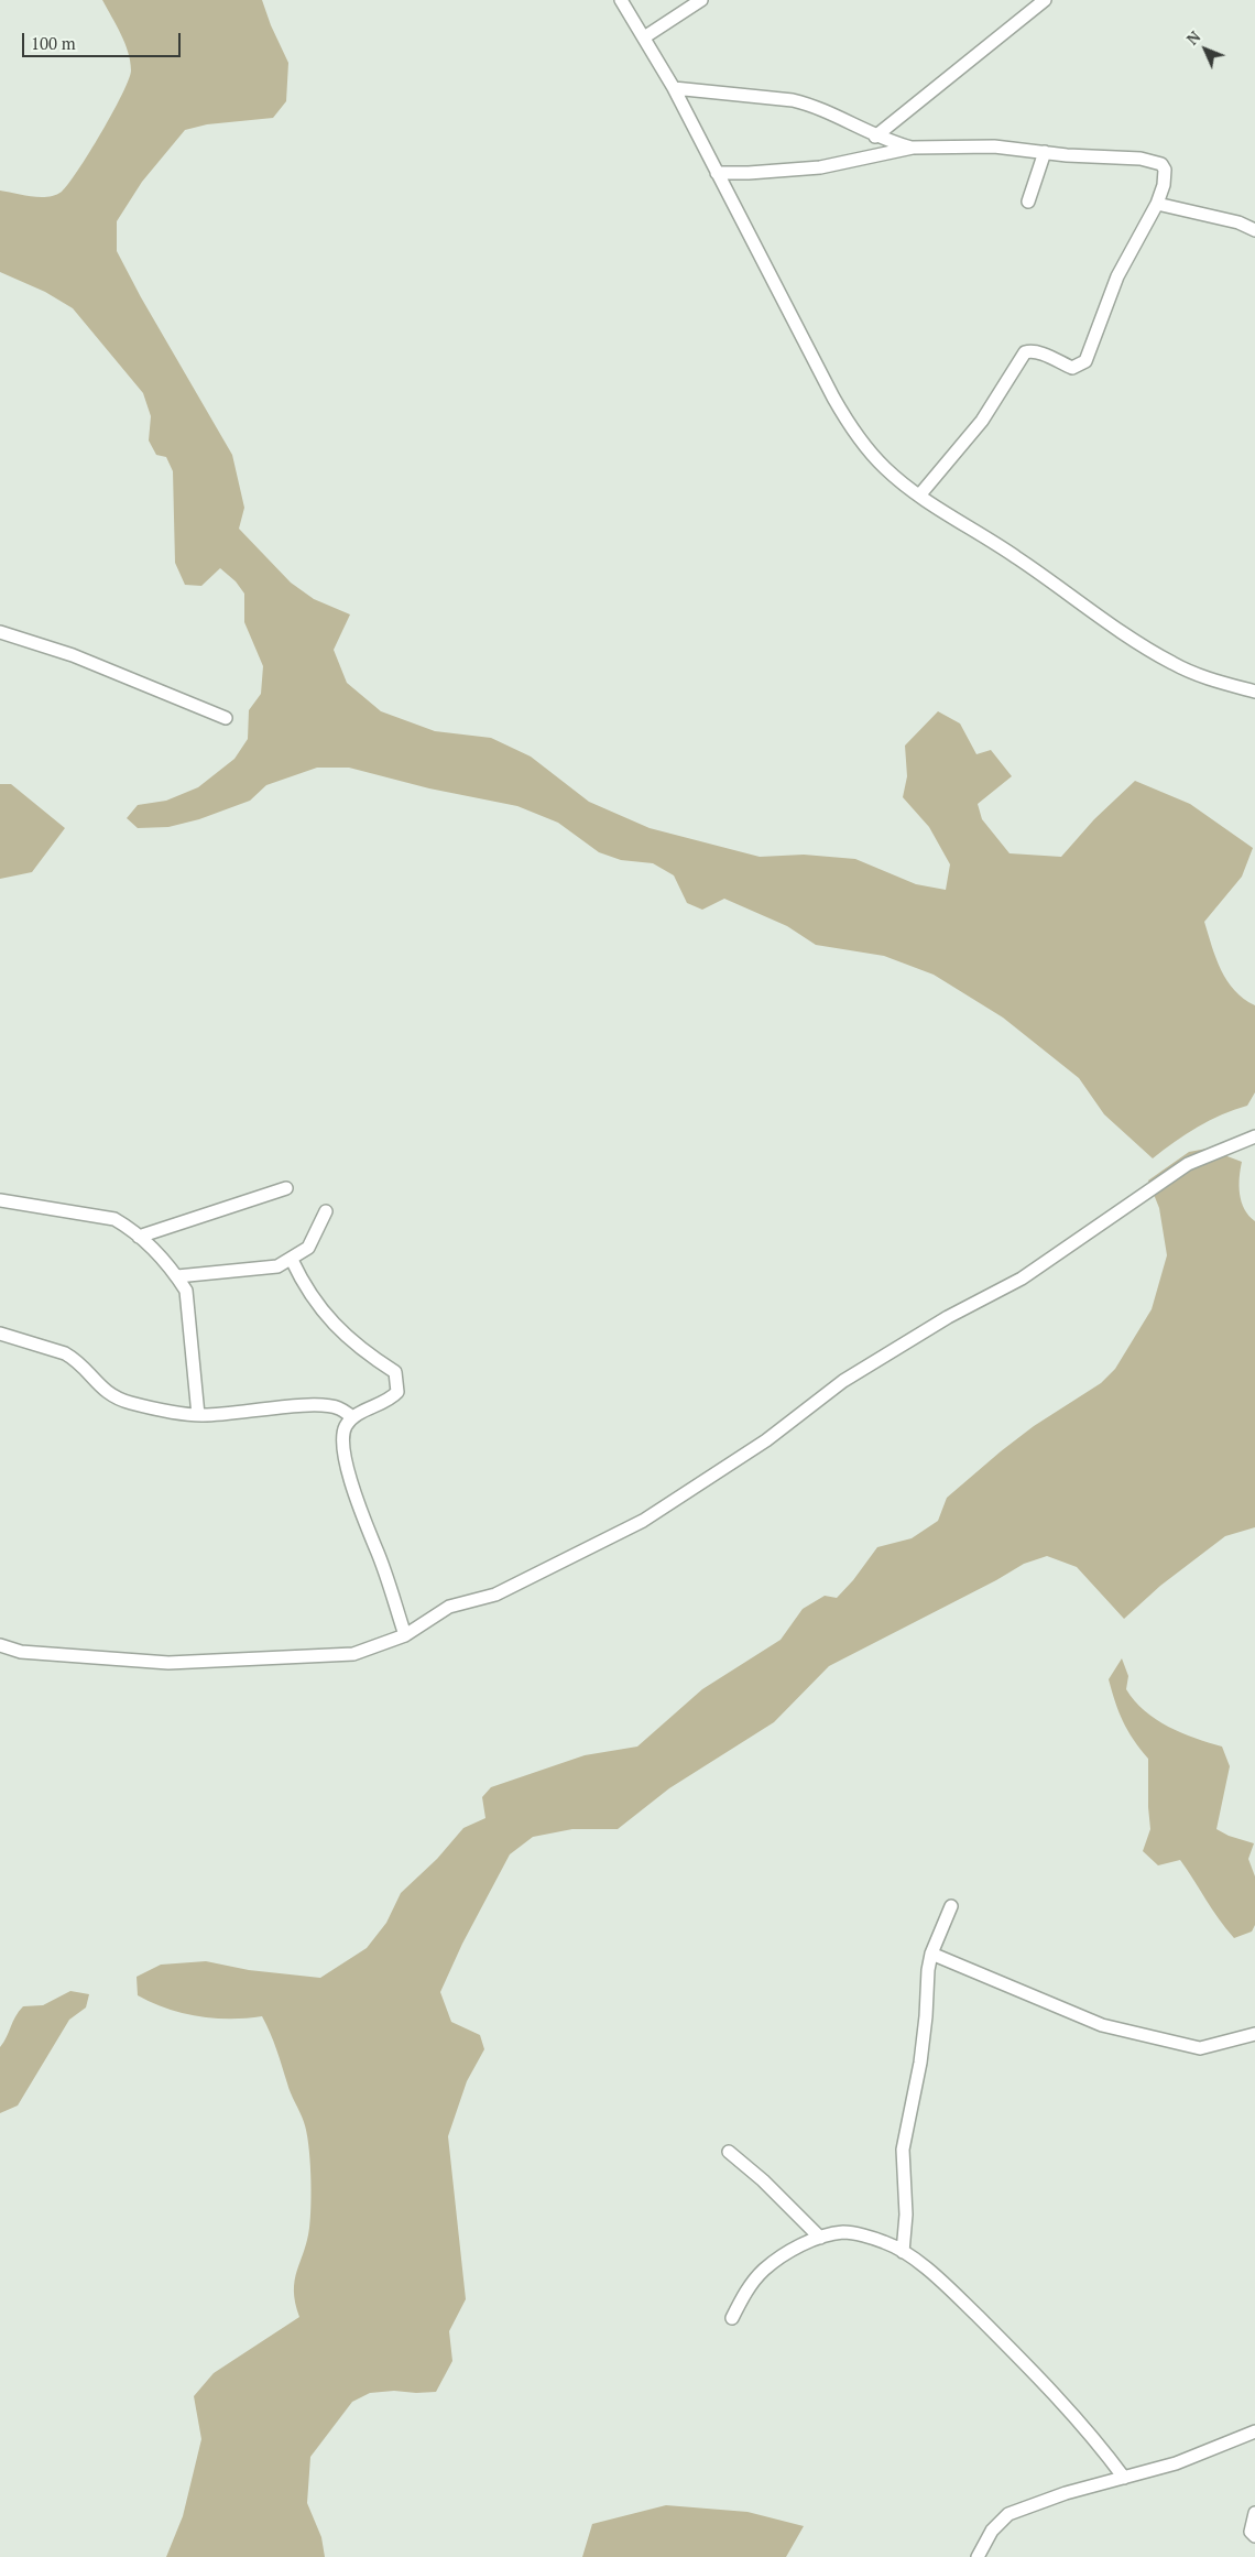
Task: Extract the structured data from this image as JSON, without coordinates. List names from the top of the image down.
{
  "scale_bar": "100 m",
  "north": "top left"
}
